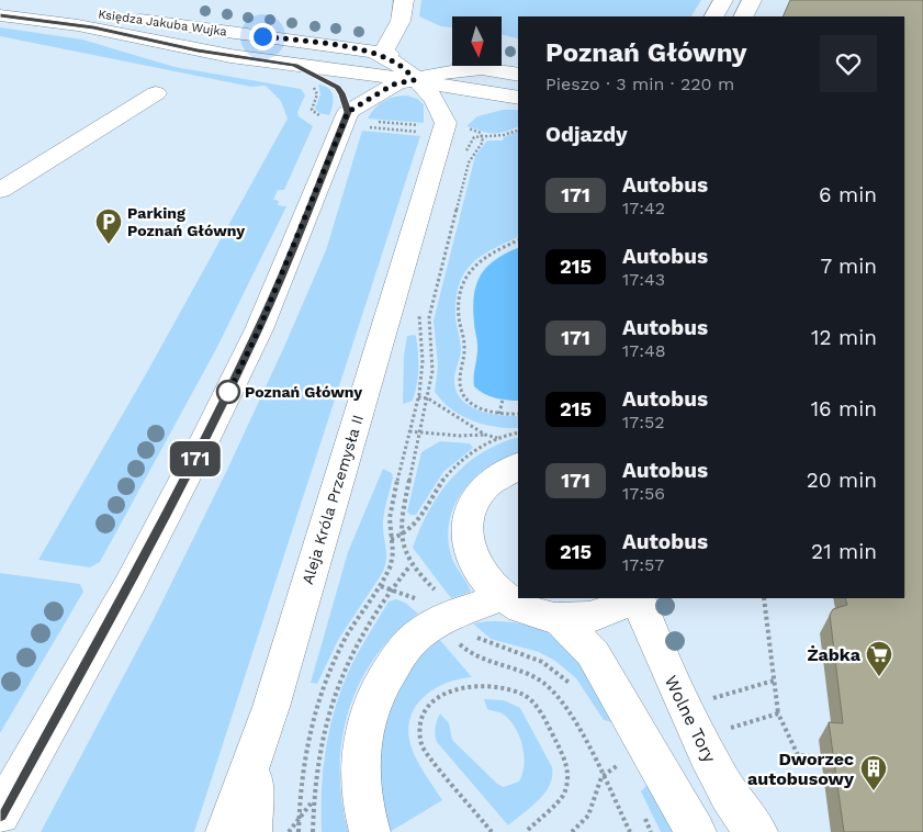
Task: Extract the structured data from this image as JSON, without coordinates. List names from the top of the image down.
{
  "streets": {
    "street": ["Księdza Jakuba Wujka", "Aleja Króla Przemysła II", "Wolne Tory"]
  },
  "places": {
    "parking": ["Parking Poznań Główny"],
    "other": ["Poznań Główny"],
    "supermarket": ["Żabka"],
    "building": ["Dworzec autobusowy"]
  },
  "lines": ["bus line 171"],
  "north": "bottom",
  "page": {
    "on_map": "171",
    "heading": [
      ["Poznań Główny", "Pieszo · 3 min · 220 m"],
      "Odjazdy"
    ],
    "list": [
      {
        "mark": "171",
        "name": "Autobus",
        "note": "17:42",
        "value": "6 min"
      },
      {
        "mark": "215",
        "name": "Autobus",
        "note": "17:43",
        "value": "7 min"
      },
      {
        "mark": "171",
        "name": "Autobus",
        "note": "17:48",
        "value": "12 min"
      },
      {
        "mark": "215",
        "name": "Autobus",
        "note": "17:52",
        "value": "16 min"
      },
      {
        "mark": "171",
        "name": "Autobus",
        "note": "17:56",
        "value": "20 min"
      },
      {
        "mark": "215",
        "name": "Autobus",
        "note": "17:57",
        "value": "21 min"
      }
    ]
  }
}
